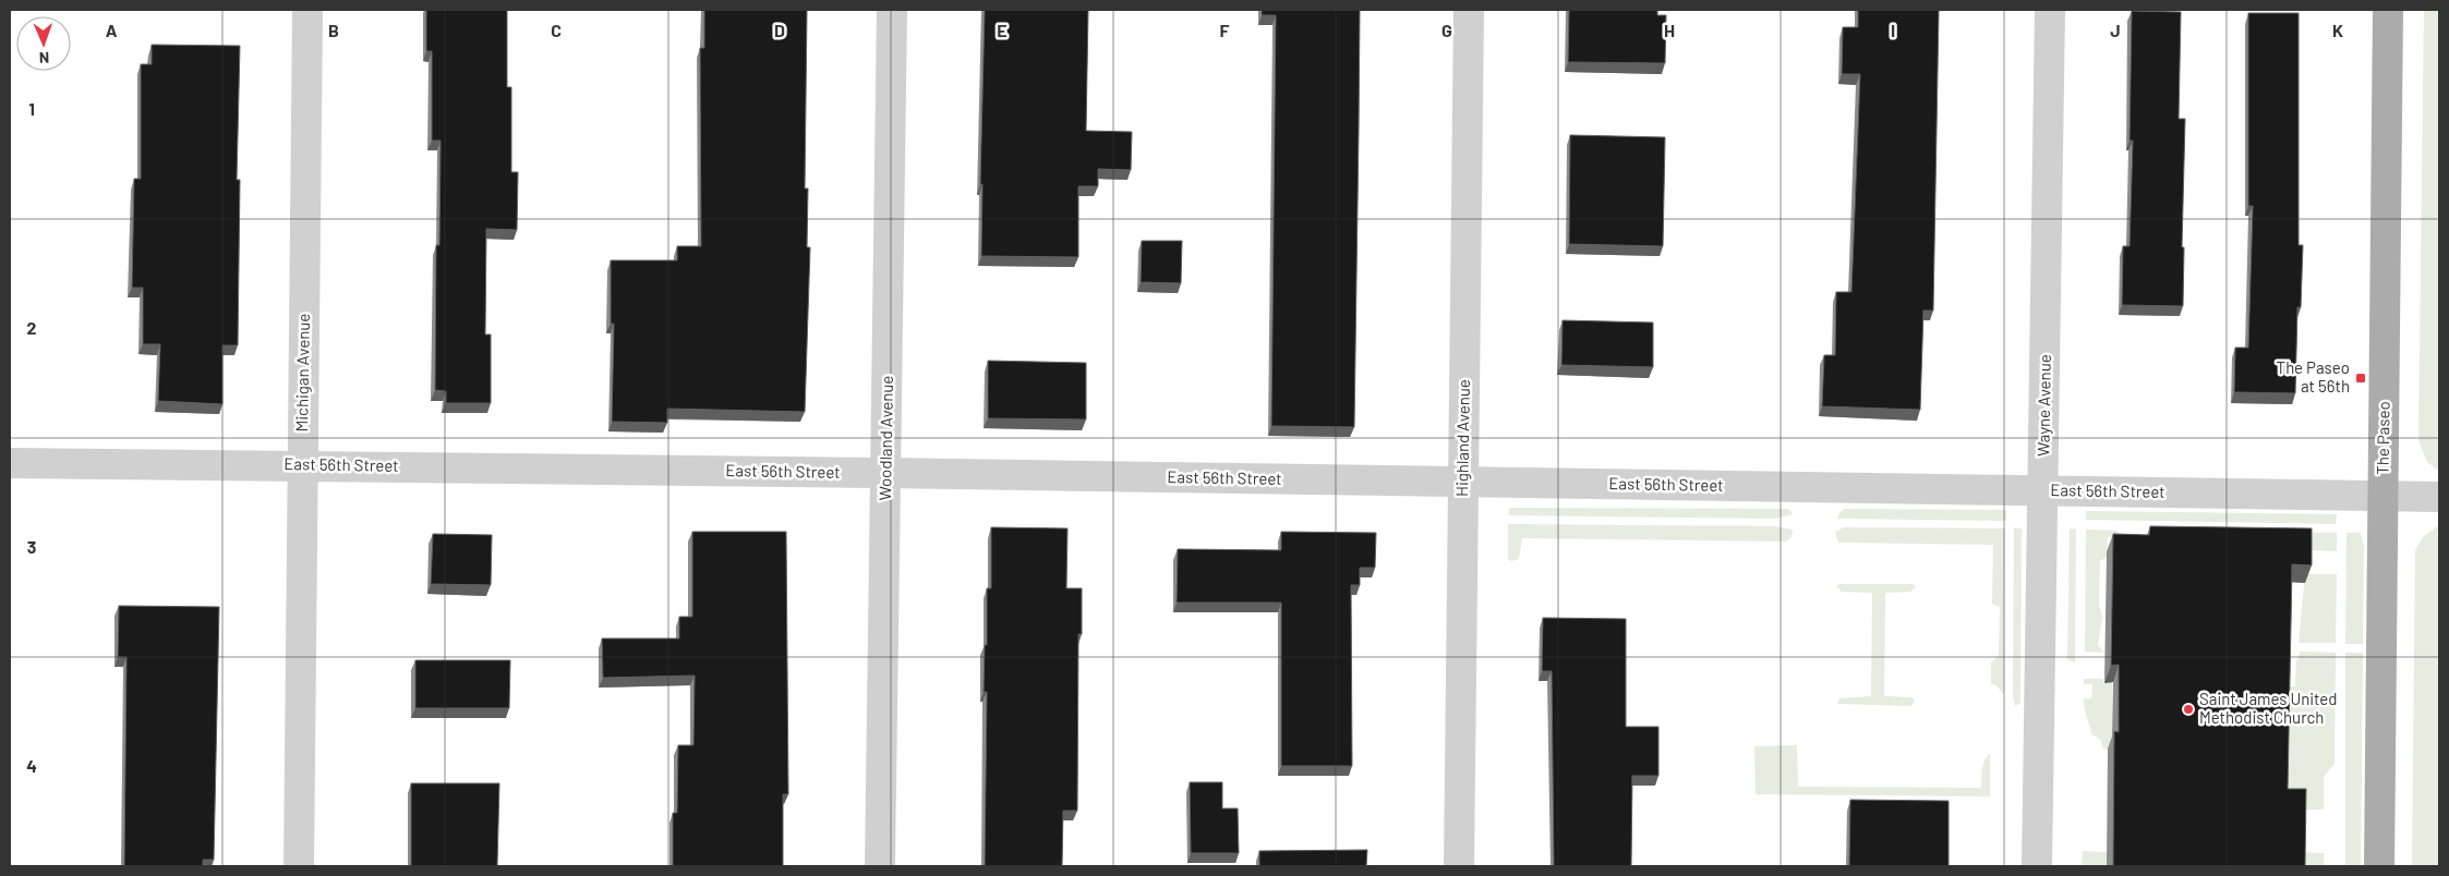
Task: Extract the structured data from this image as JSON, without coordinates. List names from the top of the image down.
{
  "streets": {
    "main road": ["The Paseo"],
    "street": [
      "Michigan Avenue",
      "Wayne Avenue",
      "Woodland Avenue",
      "Highland Avenue",
      "East 56th Street"
    ]
  },
  "crossings": [
    ["Michigan Avenue", "East 56th Street"],
    ["Wayne Avenue", "East 56th Street"],
    ["Woodland Avenue", "East 56th Street"],
    ["Highland Avenue", "East 56th Street"],
    ["The Paseo", "East 56th Street"]
  ],
  "places": {
    "transit": ["The Paseo at 56th"],
    "other": ["Saint James United Methodist Church"]
  },
  "north": "bottom",
  "grid": {
    "columns": [
      "A",
      "B",
      "C",
      "D",
      "E",
      "F",
      "G",
      "H",
      "I",
      "J",
      "K"
    ],
    "rows": [
      "1",
      "2",
      "3",
      "4"
    ]
  }
}
